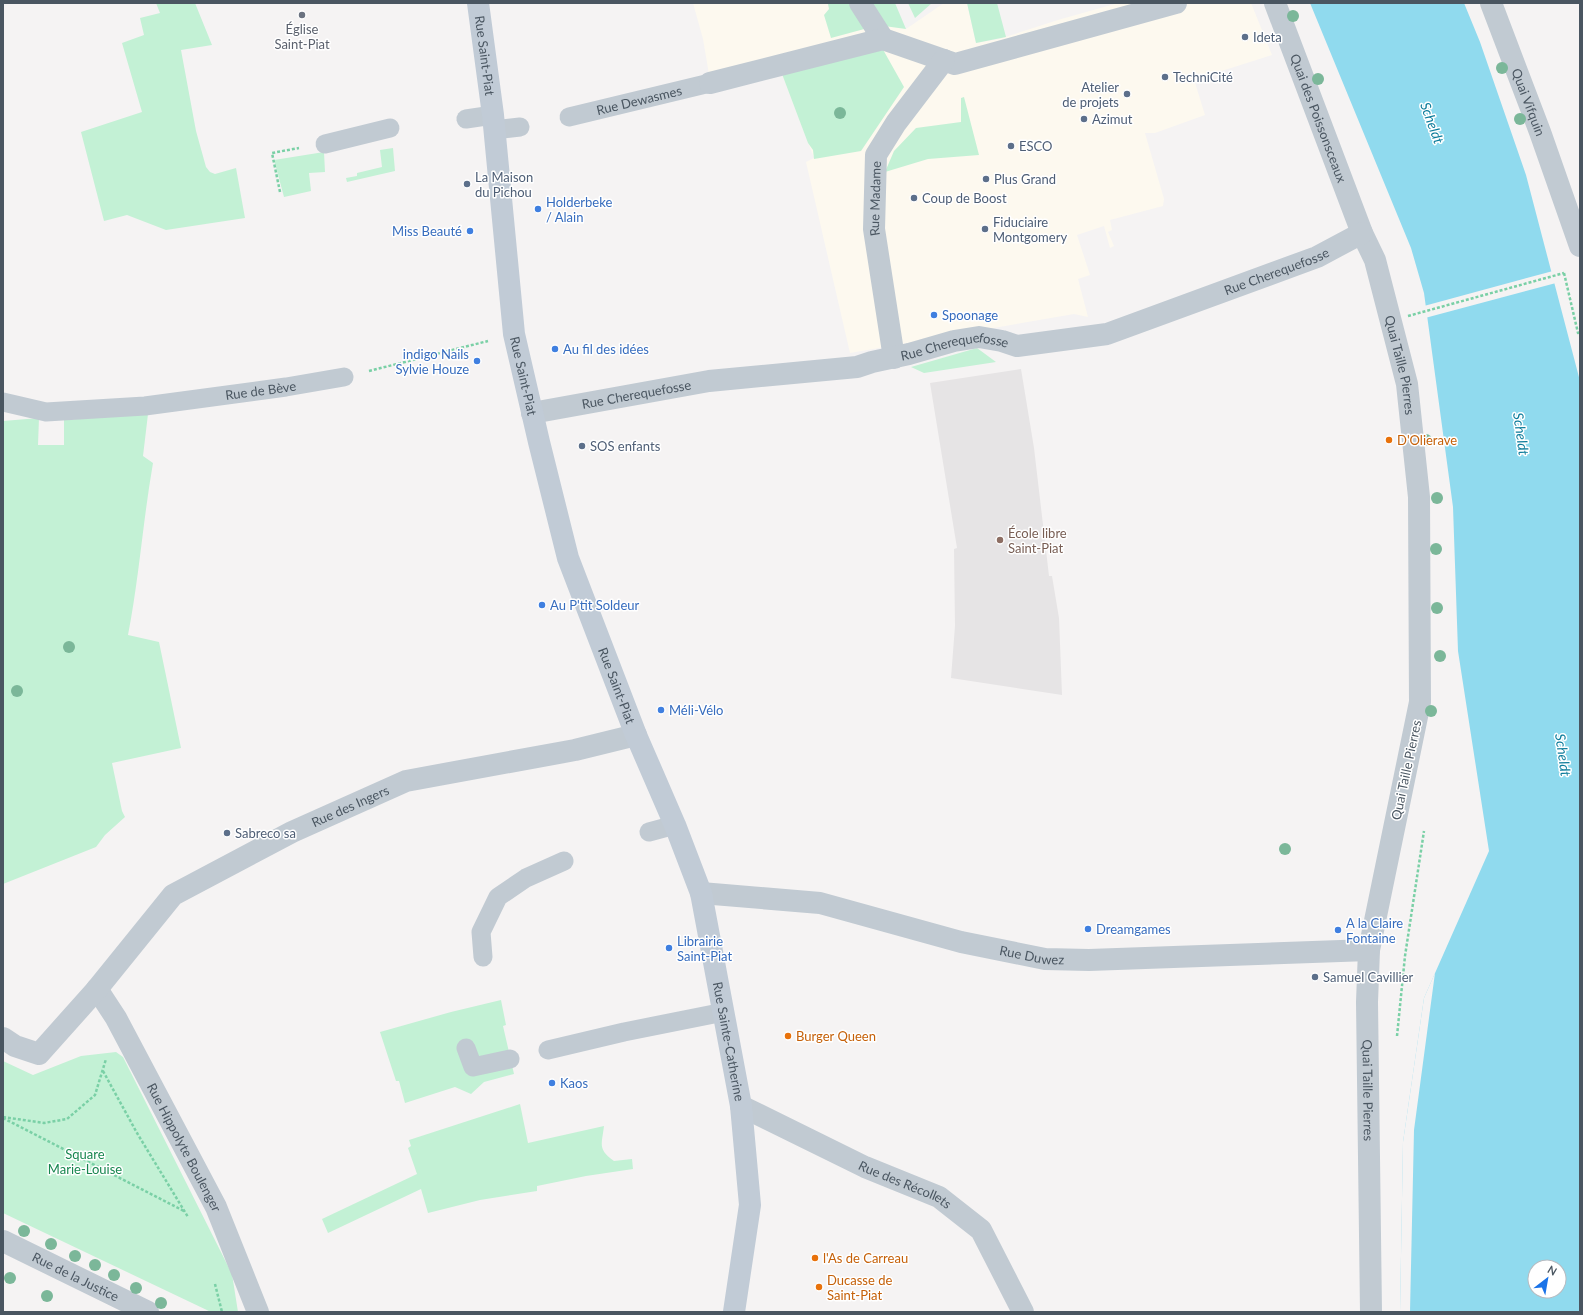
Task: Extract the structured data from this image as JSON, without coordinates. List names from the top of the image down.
{
  "streets": {
    "street": [
      "Rue Saint-Piat",
      "Quai Vifquin",
      "Quai des Poissonsceaux",
      "Rue Madame",
      "Rue Cherequefosse",
      "Quai Taille Pierres",
      "Rue des Ingers",
      "Rue Duwez",
      "Rue Sainte-Catherine",
      "Rue Hippolyte Boulenger",
      "Rue des Récollets",
      "Rue de la Justice"
    ],
    "lane": ["Rue Dewasmes", "Rue de Bève"]
  },
  "crossings": [
    ["Rue Saint-Piat", "Rue Cherequefosse"],
    ["Rue Saint-Piat", "Rue des Ingers"],
    ["Rue Saint-Piat", "Rue Sainte-Catherine"],
    ["Quai des Poissonsceaux", "Rue Cherequefosse"],
    ["Quai des Poissonsceaux", "Quai Taille Pierres"],
    ["Rue Madame", "Rue Cherequefosse"],
    ["Rue Cherequefosse", "Quai Taille Pierres"],
    ["Quai Taille Pierres", "Rue Duwez"],
    ["Rue des Ingers", "Rue Sainte-Catherine"],
    ["Rue des Ingers", "Rue Hippolyte Boulenger"],
    ["Rue Duwez", "Rue Sainte-Catherine"],
    ["Rue Sainte-Catherine", "Rue des Récollets"]
  ],
  "water": ["Scheldt"],
  "parks": ["Square Marie-Louise"],
  "places": [
    "Église Saint-Piat",
    "Ideta",
    "TechniCité",
    "Atelier de projets",
    "Azimut",
    "ESCO",
    "Plus Grand",
    "La Maison du Pichou",
    "Coup de Boost",
    "Holderbeke / Alain",
    "Fiduciaire Montgomery",
    "Miss Beauté",
    "Spoonage",
    "Au fil des idées",
    "indigo Nails Sylvie Houze",
    "D'Olierave",
    "SOS enfants",
    "École libre Saint-Piat",
    "Au P'tit Soldeur",
    "Méli-Vélo",
    "Sabreco sa",
    "Dreamgames",
    "A la Claire Fontaine",
    "Librairie Saint-Piat",
    "Samuel Cavillier",
    "Burger Queen",
    "Kaos",
    "l'As de Carreau",
    "Ducasse de Saint-Piat"
  ],
  "north": "top right"
}
